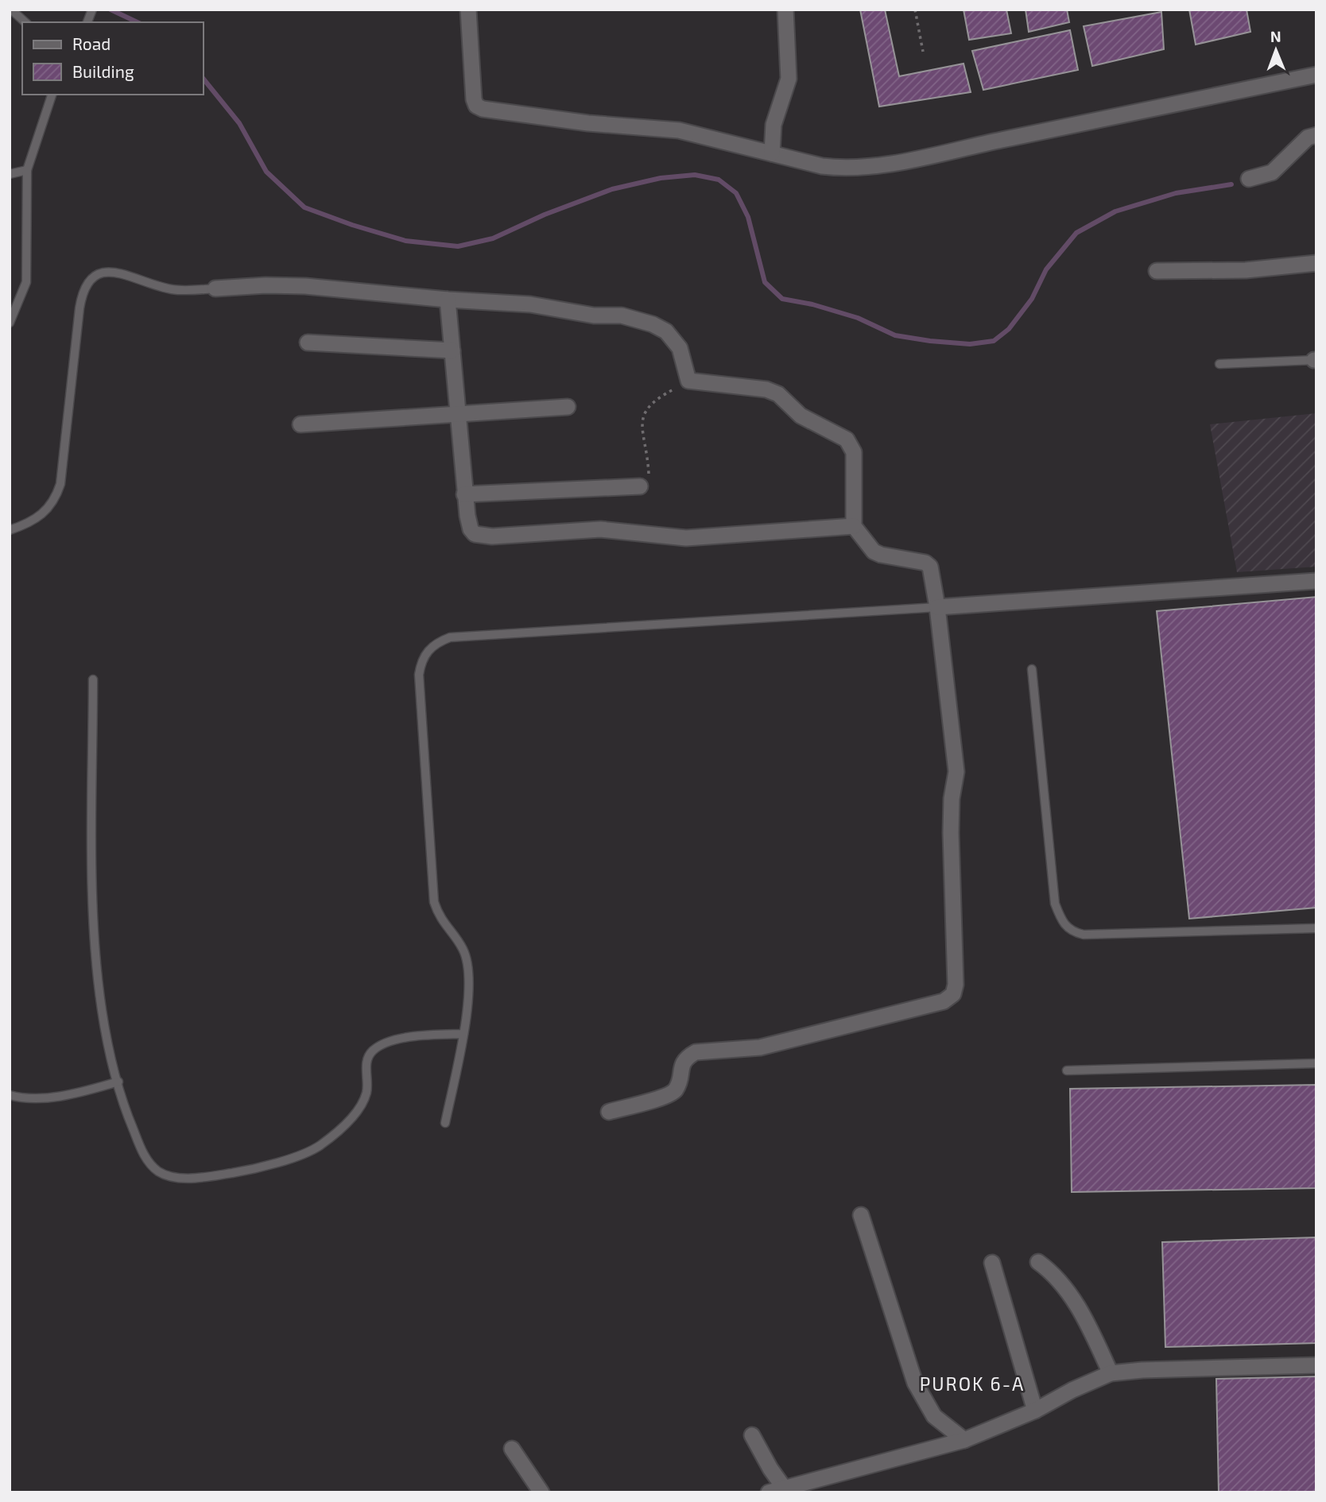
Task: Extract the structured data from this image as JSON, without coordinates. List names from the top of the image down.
{
  "districts": ["PUROK 6-A"],
  "legend": ["Road", "Building"],
  "north": "top"
}
